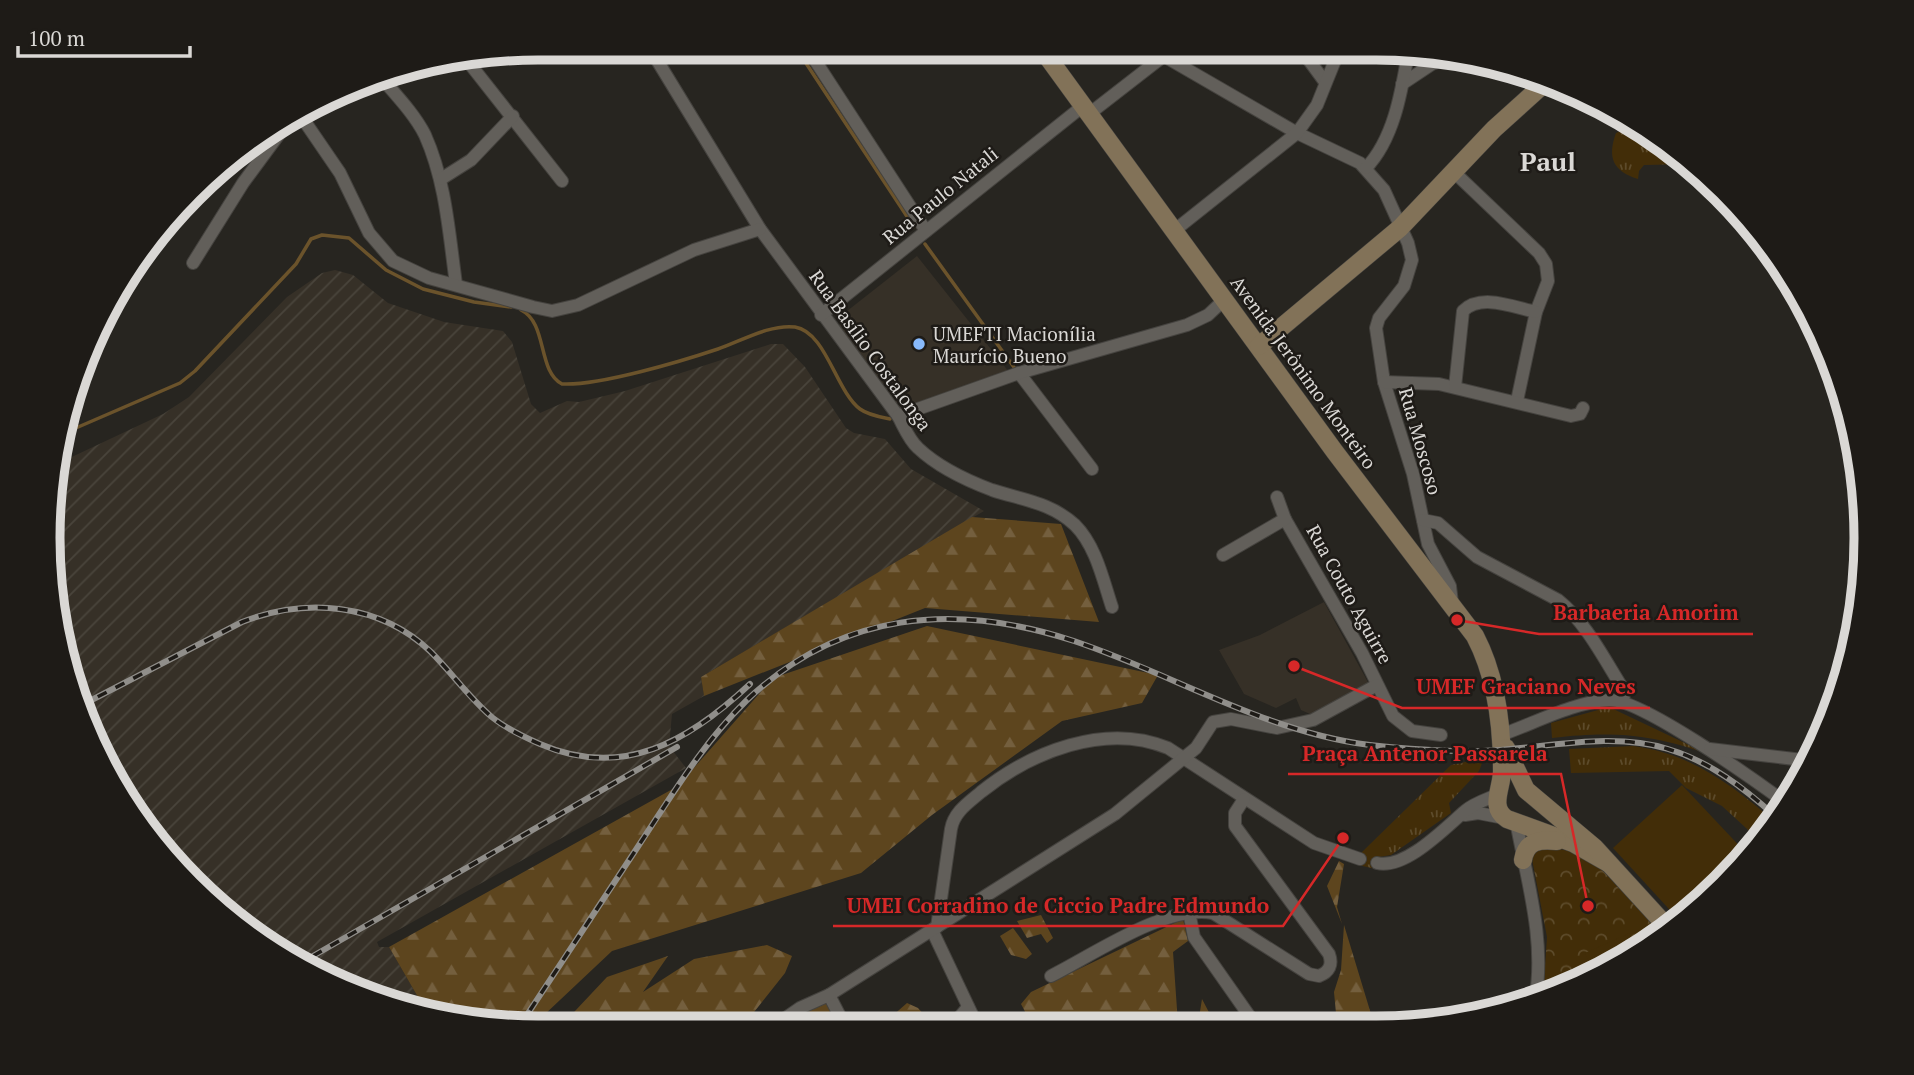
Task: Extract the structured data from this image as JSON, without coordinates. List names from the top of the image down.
{
  "streets": {
    "street": [
      "Rua Paulo Natali",
      "Rua Basílio Costalonga",
      "Avenida Jerônimo Monteiro",
      "Rua Moscoso",
      "Rua Couto Aguirre"
    ]
  },
  "crossings": [
    ["Rua Paulo Natali", "Rua Basílio Costalonga"],
    ["Rua Paulo Natali", "Avenida Jerônimo Monteiro"]
  ],
  "districts": ["Paul"],
  "places": [
    "UMEFTI Macionília Maurício Bueno",
    "Barbaeria Amorim",
    "UMEF Graciano Neves",
    "UMEI Corradino de Ciccio Padre Edmundo",
    "Praça Antenor Passarela"
  ],
  "scale_bar": "100 m"
}
